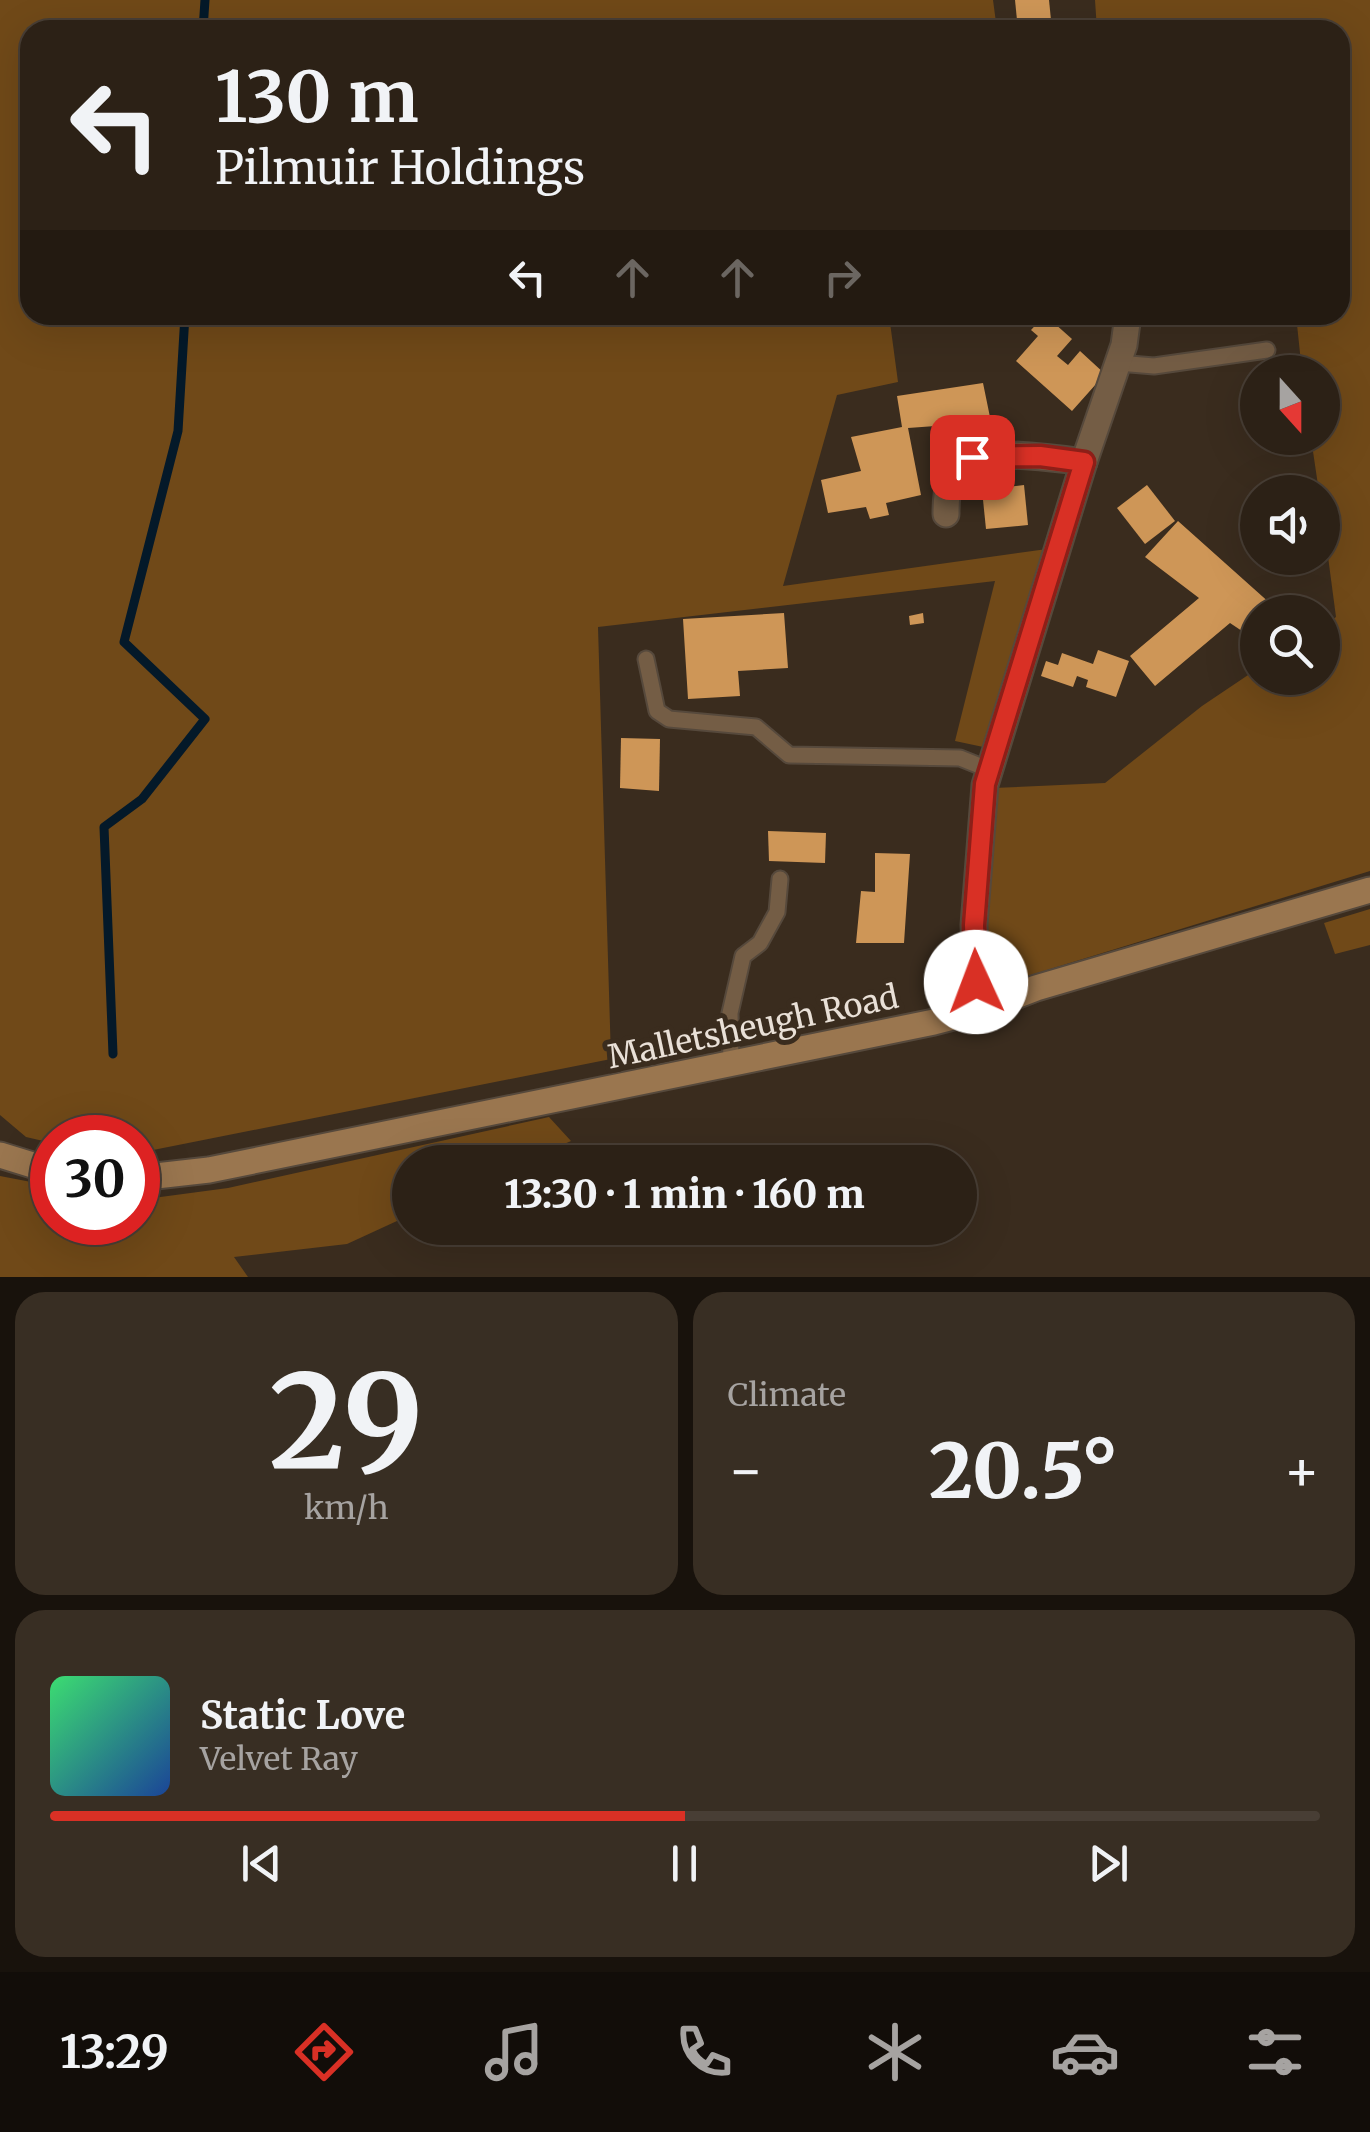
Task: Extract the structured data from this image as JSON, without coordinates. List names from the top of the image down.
{
  "streets": {
    "street": ["Malletsheugh Road"]
  },
  "north": "bottom",
  "page": {
    "turn": ["130 m", "Pilmuir Holdings"],
    "limit": "30",
    "trip": "13:30 · 1 min · 160 m",
    "tile": [
      ["29", "km/h"],
      "Climate"
    ],
    "heat": ["−", "20.5°", "+"],
    "song": ["Static Love", "Velvet Ray"],
    "tabs": "13:29"
  }
}
